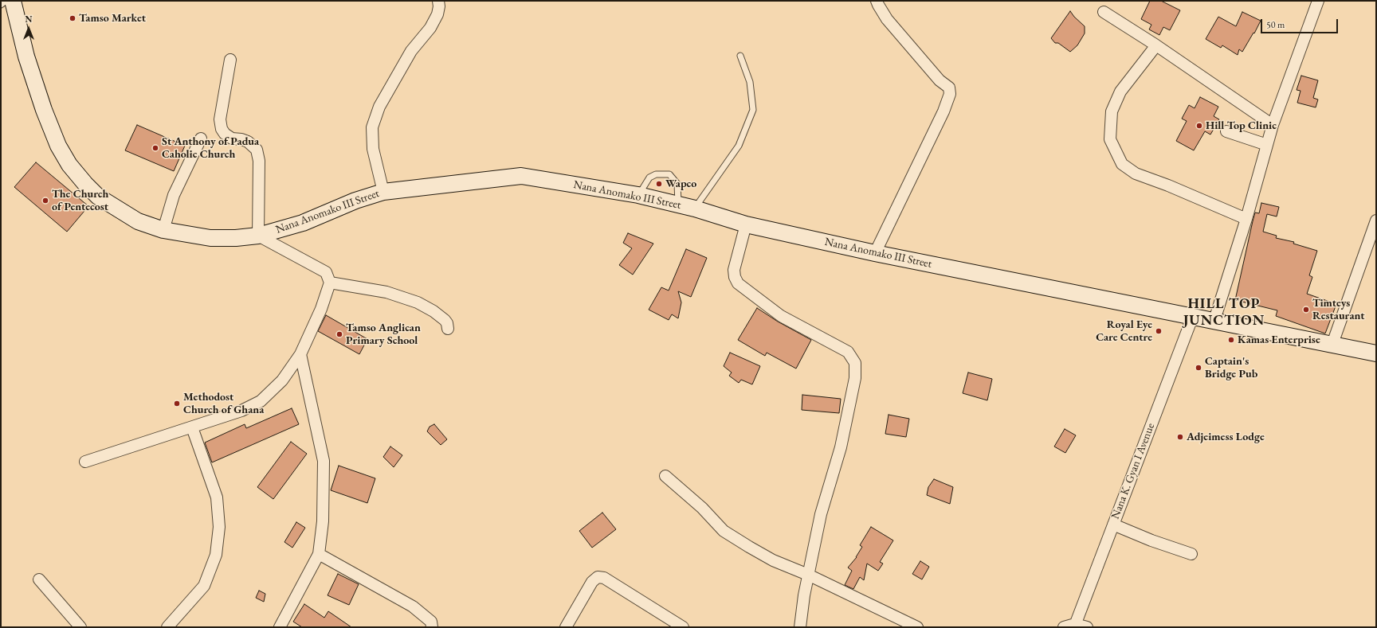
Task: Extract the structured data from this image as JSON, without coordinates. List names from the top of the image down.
{
  "streets": {
    "street": ["Nana Anomako III Street", "Nana K. Gyan I Avenue"]
  },
  "crossings": [
    ["Nana Anomako III Street", "Nana K. Gyan I Avenue"]
  ],
  "districts": ["HILL TOP JUNCTION"],
  "places": [
    "Tamso Market",
    "Hill Top Clinic",
    "St Anthony of Padua Caholic Church",
    "Wapco",
    "The Church of Pentecost",
    "Timteys Restaurant",
    "Royal Eye Care Centre",
    "Tamso Anglican Primary School",
    "Kamas Enterprise",
    "Captain's Bridge Pub",
    "Methodost Church of Ghana",
    "Adjeimess Lodge"
  ],
  "scale_bar": "50 m",
  "north": "top"
}
